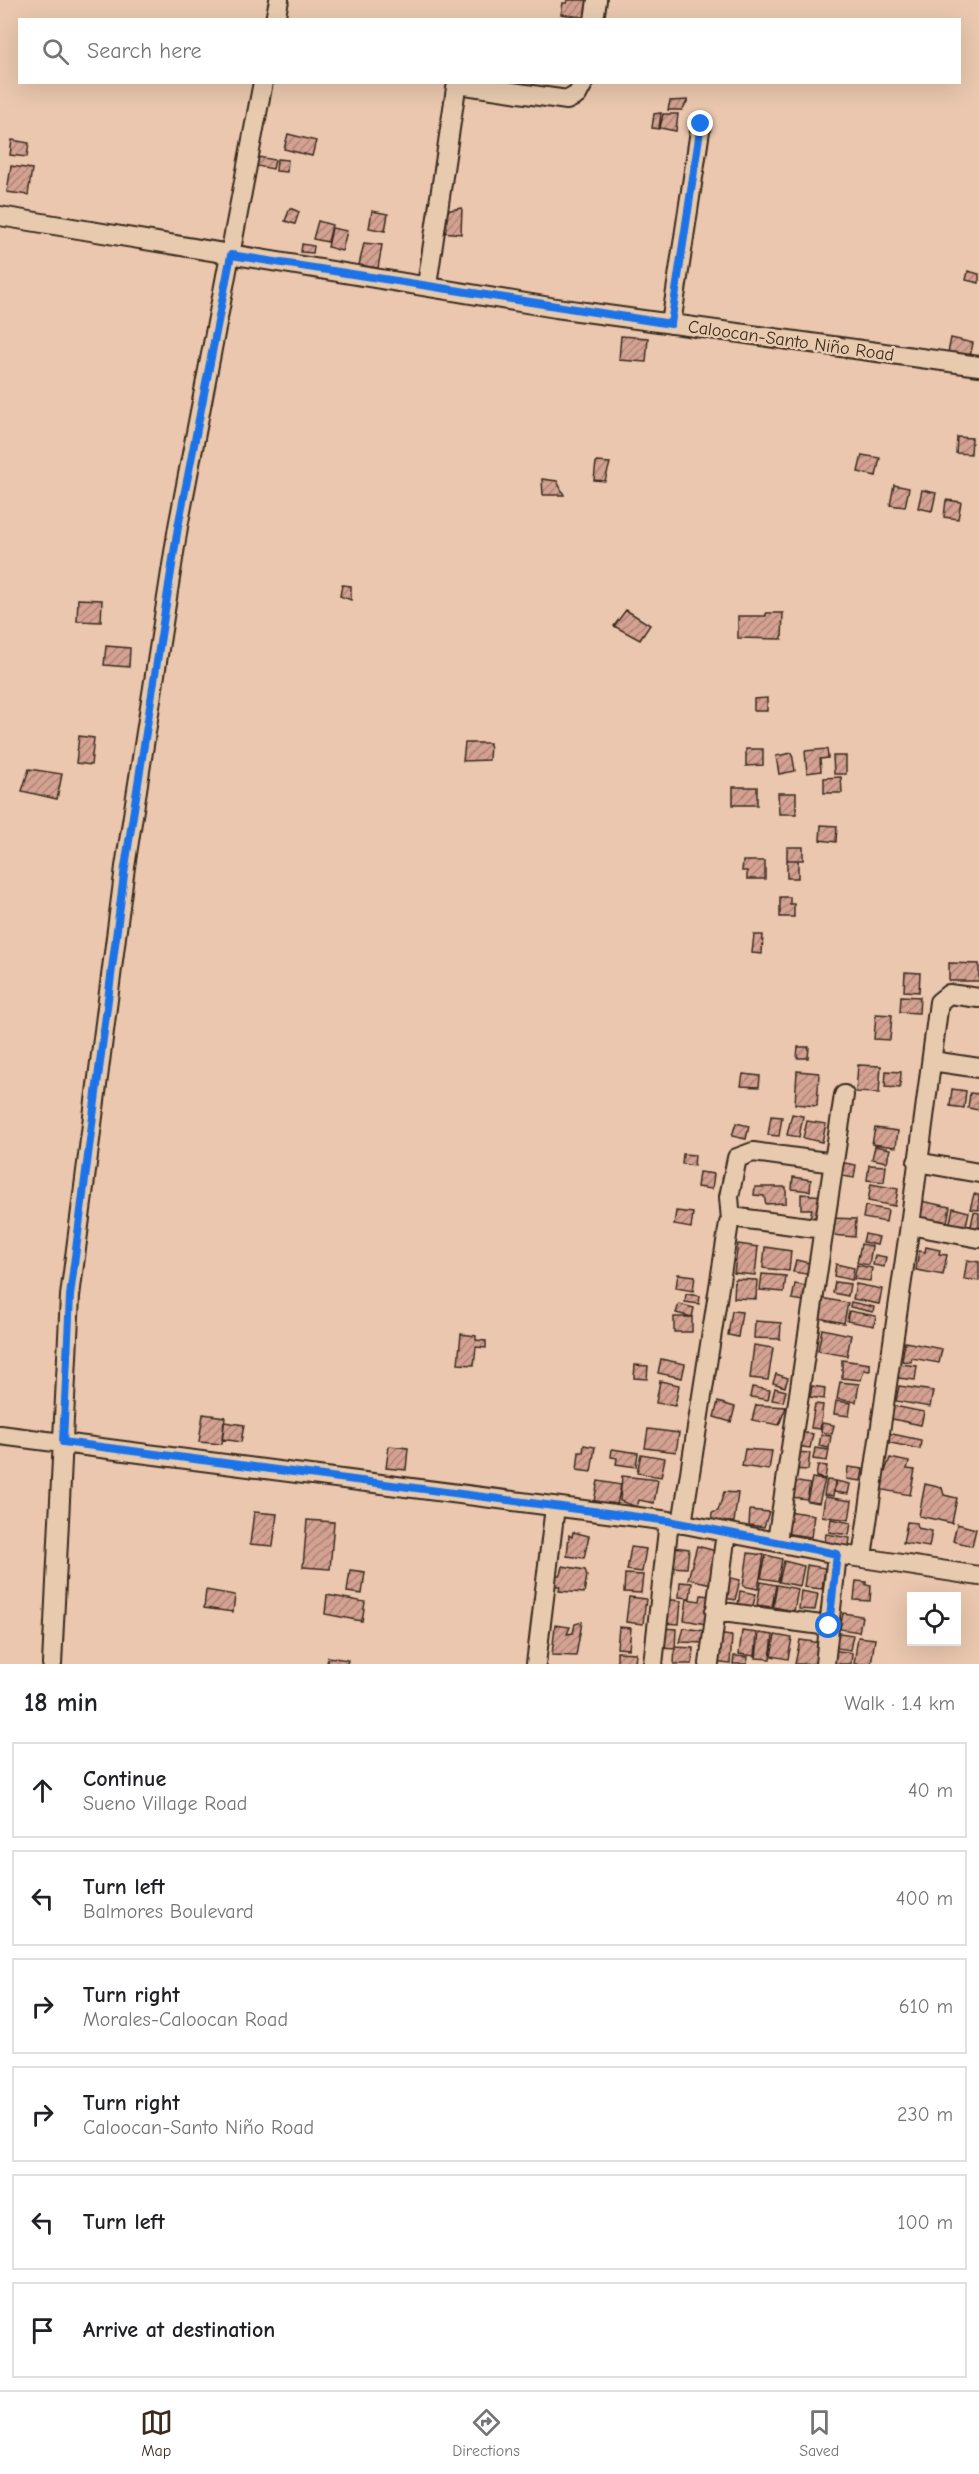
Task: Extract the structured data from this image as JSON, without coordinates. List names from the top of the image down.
{
  "streets": {
    "street": ["Caloocan-Santo Niño Road"]
  },
  "page": {
    "search": "Search here",
    "heading": ["18 min", "Walk · 1.4 km"],
    "list": [
      ["Continue", "Sueno Village Road", "40 m"],
      ["Turn left", "Balmores Boulevard", "400 m"],
      ["Turn right", "Morales-Caloocan Road", "610 m"],
      ["Turn right", "Caloocan-Santo Niño Road", "230 m"],
      ["Turn left", "100 m"],
      "Arrive at destination"
    ],
    "nav": ["Map", "Directions", "Saved"]
  }
}
